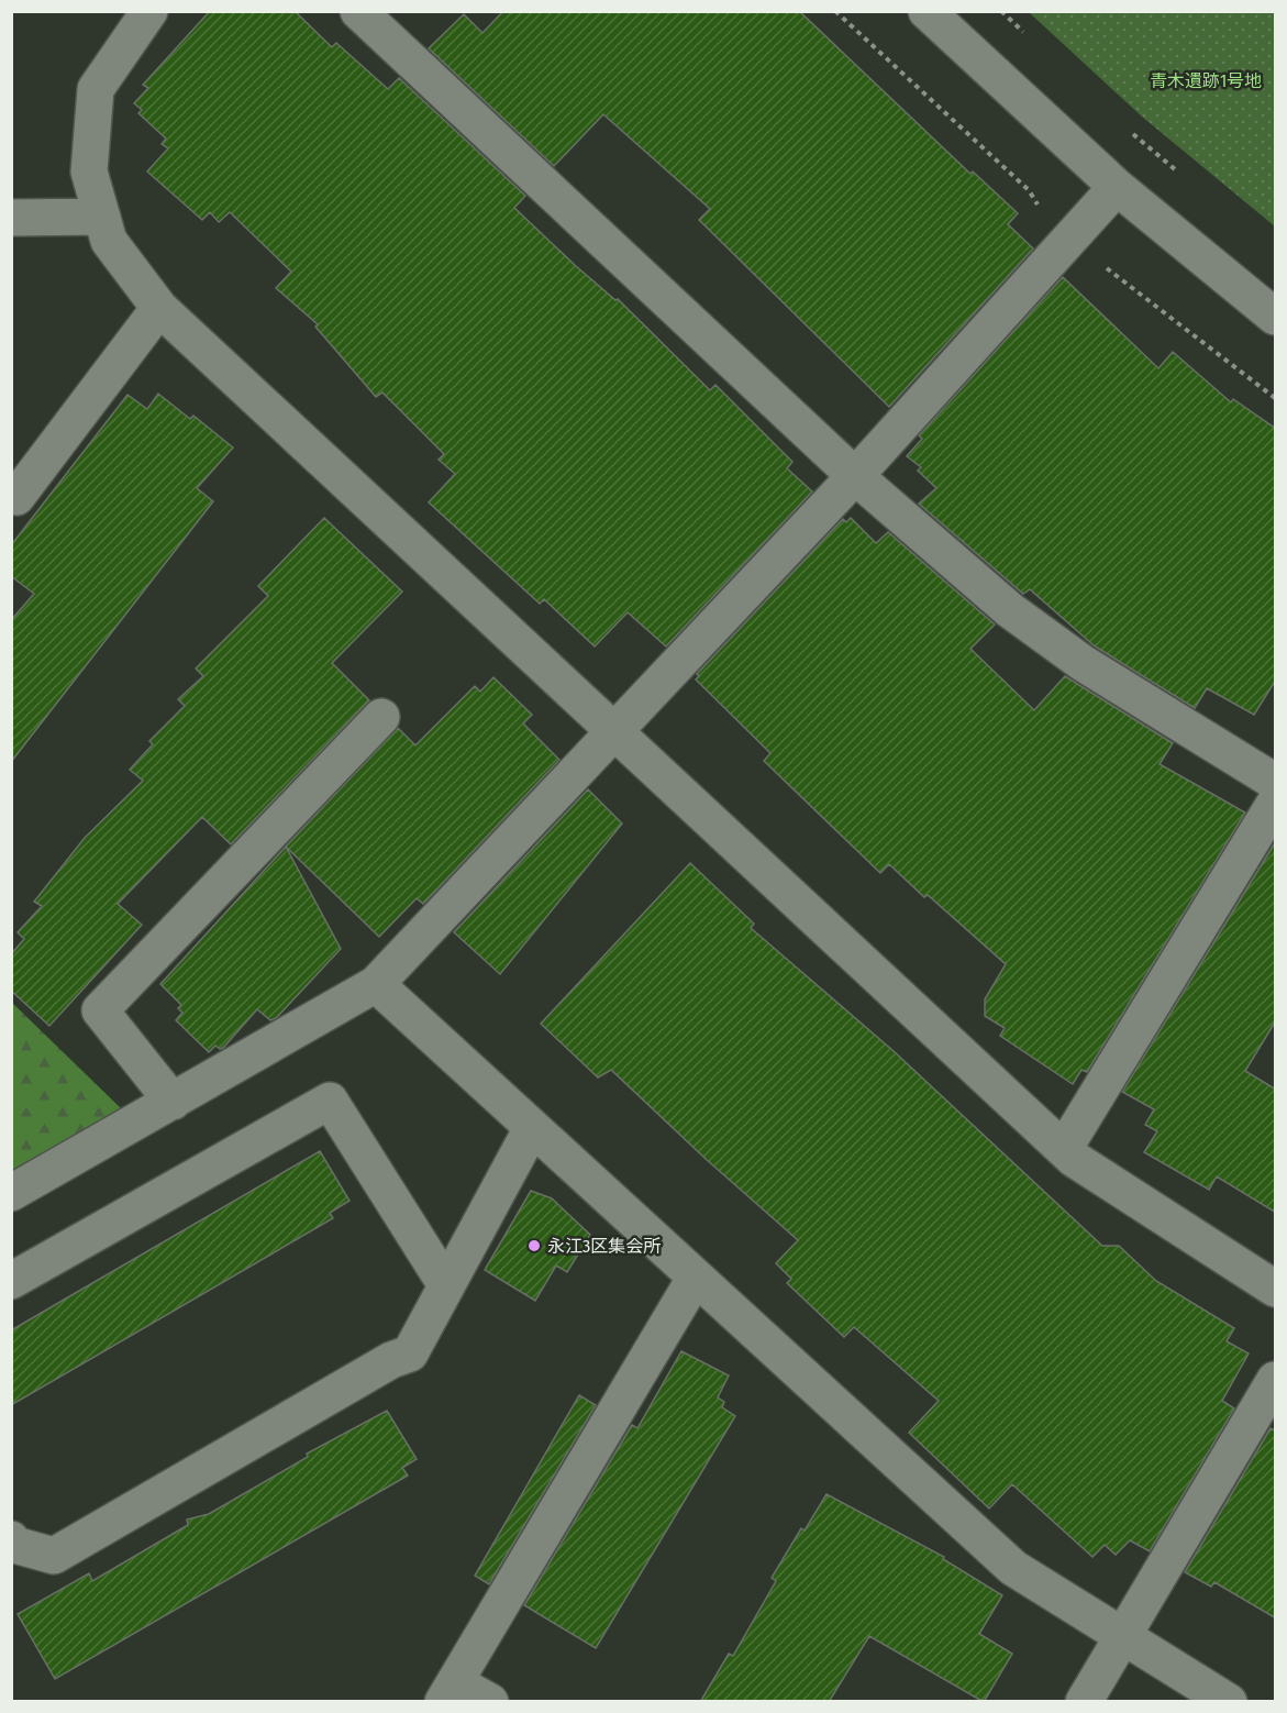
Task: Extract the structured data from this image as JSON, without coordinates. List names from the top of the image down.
{
  "parks": ["青木遺跡1号地"],
  "places": ["永江3区集会所"]
}
